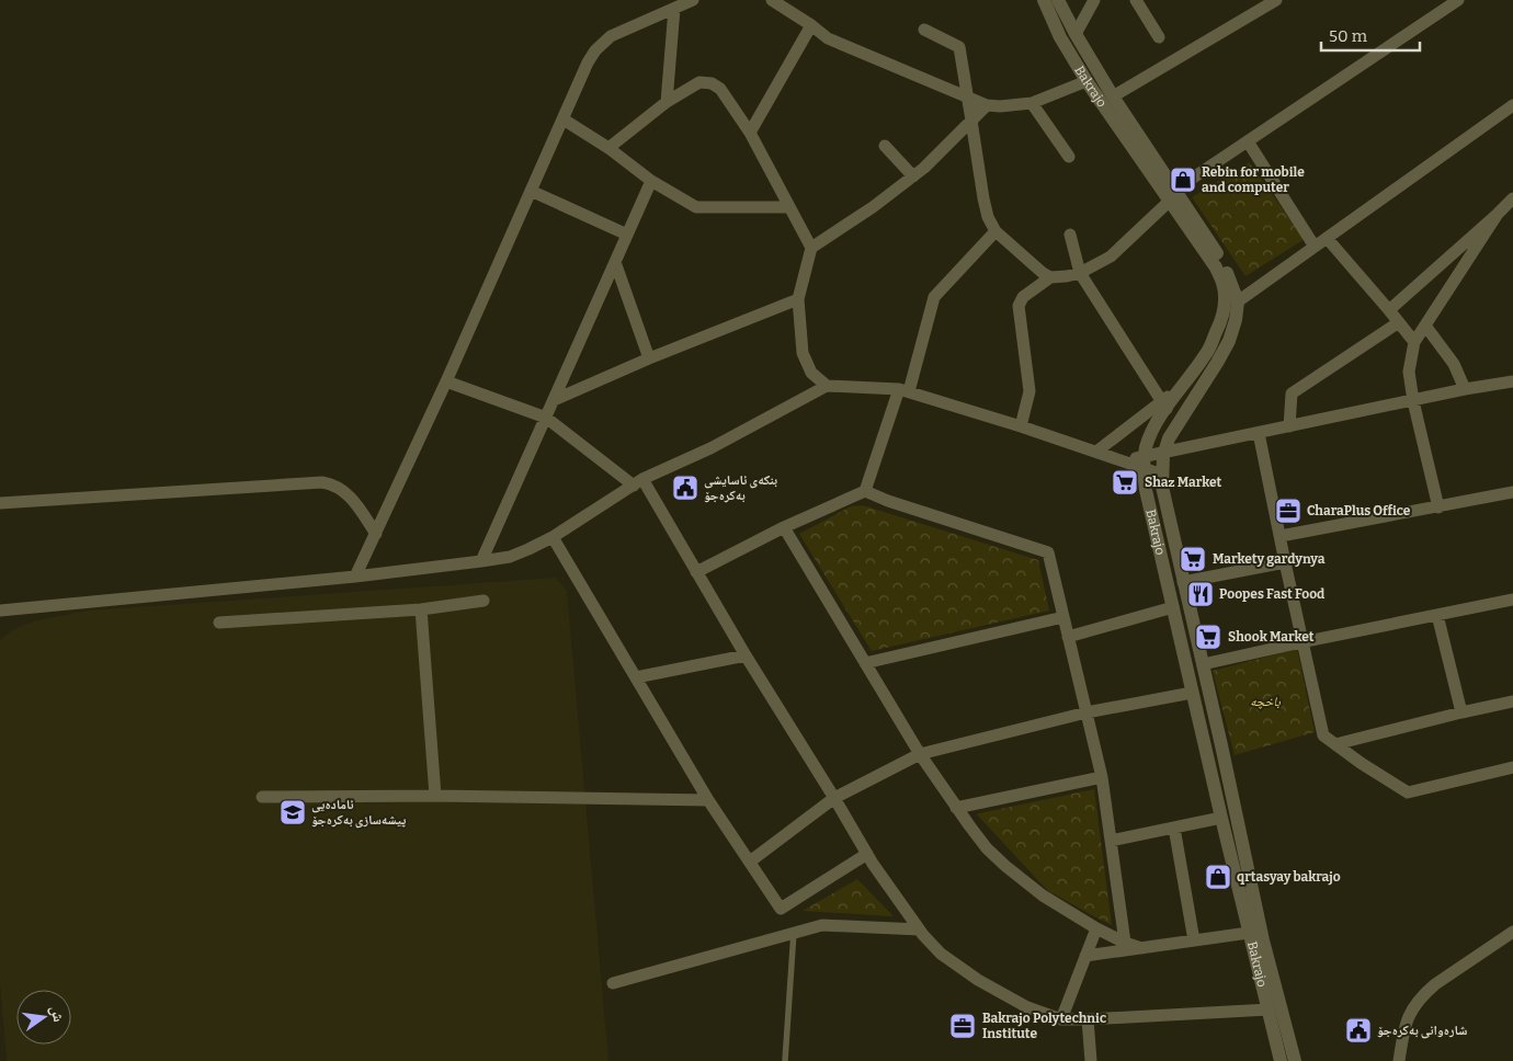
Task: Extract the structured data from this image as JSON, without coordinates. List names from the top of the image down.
{
  "streets": {
    "street": ["Bakrajo"]
  },
  "parks": ["باخچە"],
  "places": {
    "shop": ["Rebin for mobile and computer", "qrtasyay bakrajo"],
    "supermarket": ["Shaz Market", "Markety gardynya", "Shook Market"],
    "public building": ["بنکەی ئاسایشی بەکرەجۆ", "شارەوانی بەکرەجۆ"],
    "office": ["CharaPlus Office", "Bakrajo Polytechnic Institute"],
    "restaurant": ["Poopes Fast Food"],
    "school or university": ["ئامادەیی پیشەسازی بەکرەجۆ"]
  },
  "scale_bar": "50 m",
  "north": "right"
}
